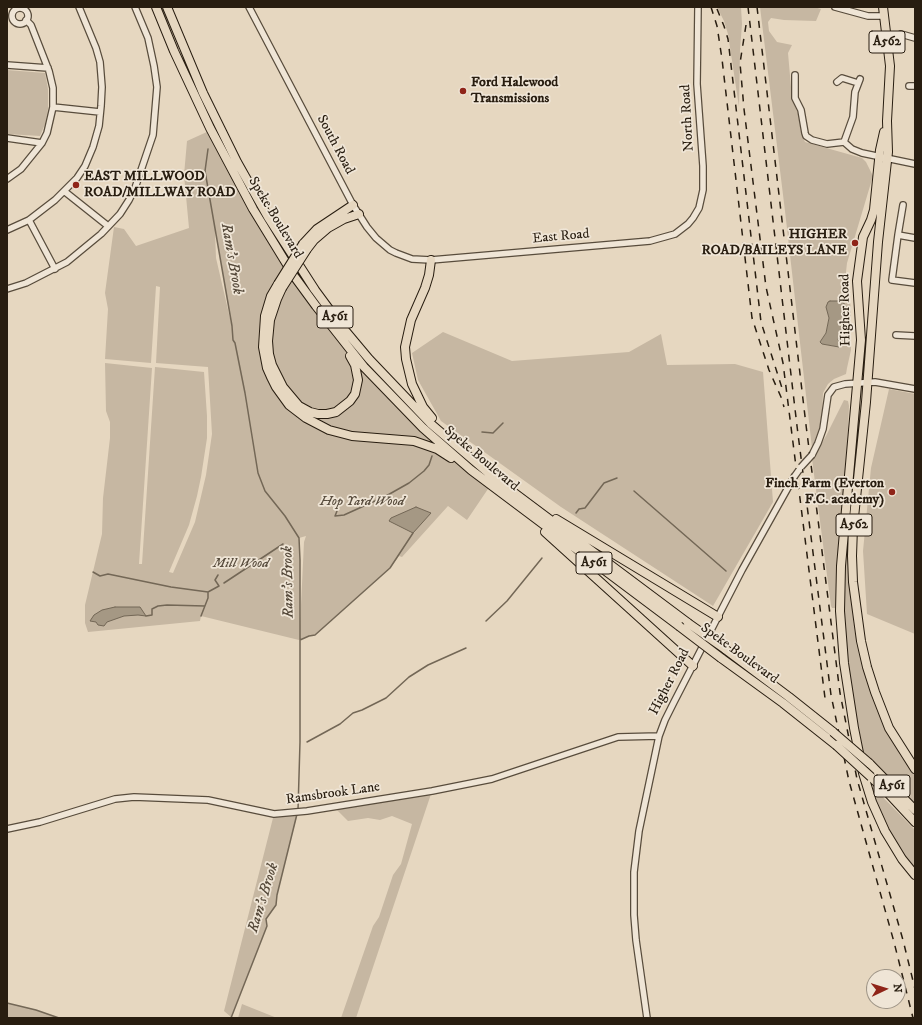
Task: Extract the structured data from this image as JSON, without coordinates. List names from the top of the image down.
{
  "streets": {
    "highway": [
      "A562",
      "Speke Boulevard",
      "Higher Road",
      "A561"
    ],
    "street": [
      "North Road",
      "South Road",
      "East Road",
      "Ramsbrook Lane"
    ]
  },
  "crossings": [
    ["North Road", "East Road"],
    ["South Road", "East Road"],
    ["Higher Road", "Ramsbrook Lane"]
  ],
  "water": ["Ram's Brook"],
  "parks": ["Hop Yard Wood", "Mill Wood"],
  "places": [
    "Ford Halewood Transmissions",
    "EAST MILLWOOD ROAD/MILLWAY ROAD",
    "HIGHER ROAD/BAILEYS LANE",
    "Finch Farm (Everton F.C. academy)"
  ],
  "north": "right"
}
